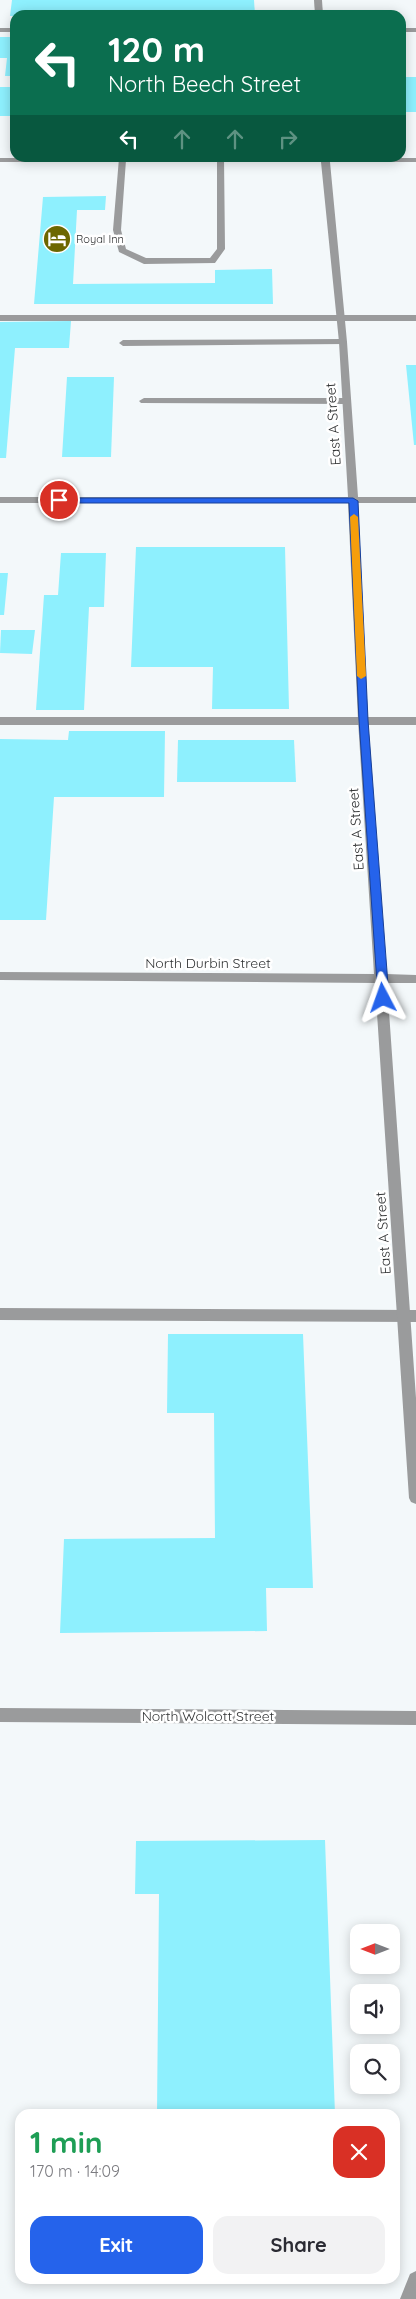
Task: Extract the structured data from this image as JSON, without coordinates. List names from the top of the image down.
{
  "streets": {
    "street": ["East A Street", "North Durbin Street", "North Wolcott Street"]
  },
  "crossings": [
    ["East A Street", "North Durbin Street"]
  ],
  "places": {
    "hotel": ["Royal Inn"]
  },
  "north": "left",
  "page": {
    "turn": ["120 m", "North Beech Street"],
    "heading": ["1 min", "170 m · 14:09"],
    "buttons": ["Exit", "Share"]
  }
}
